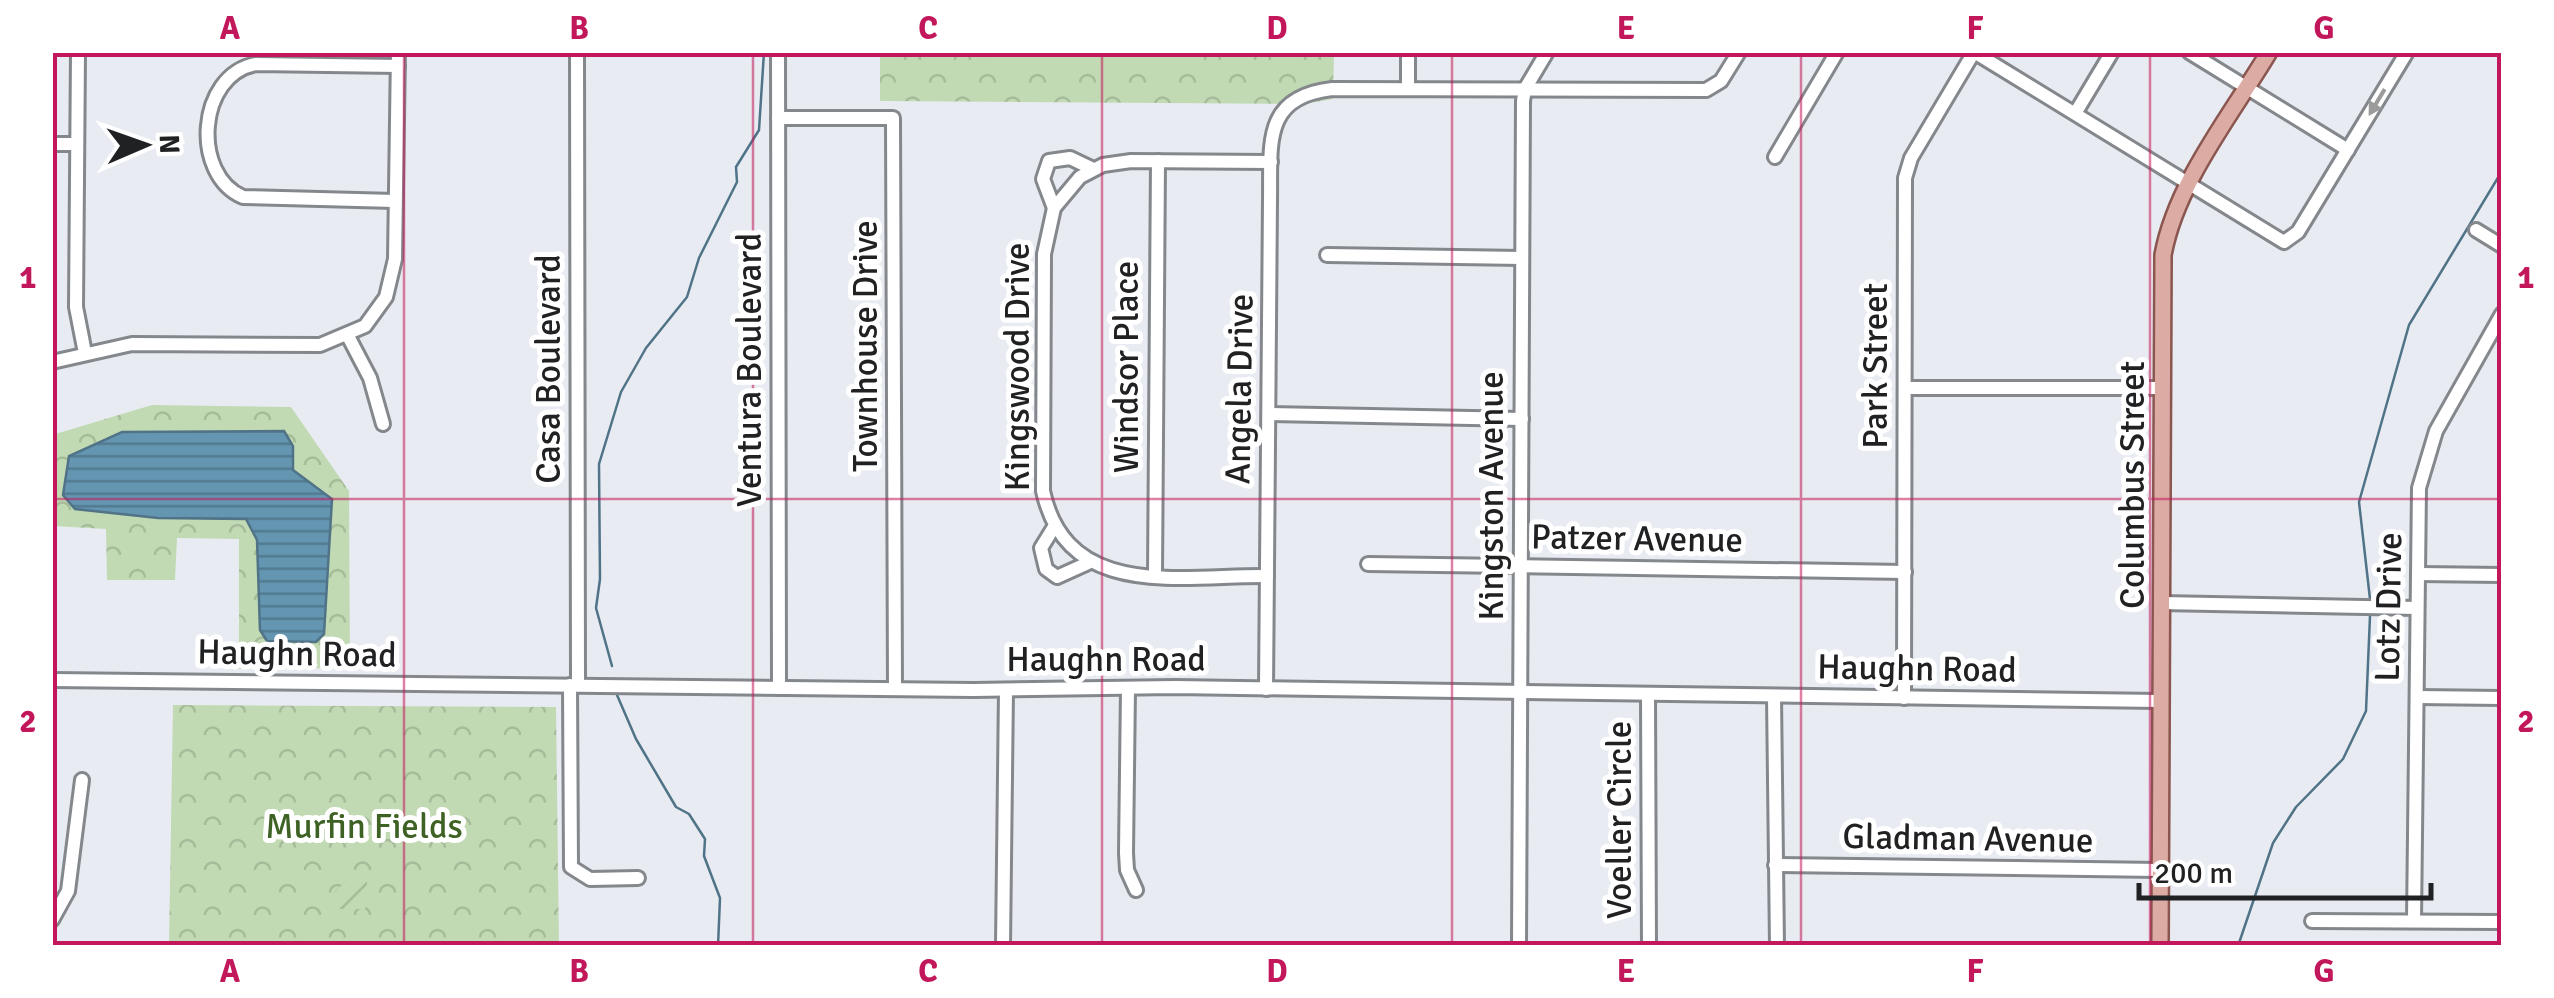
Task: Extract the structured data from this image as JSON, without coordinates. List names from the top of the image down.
{
  "streets": {
    "main road": ["Columbus Street"],
    "street": [
      "Townhouse Drive",
      "Park Street",
      "Kingswood Drive",
      "Windsor Place",
      "Casa Boulevard",
      "Ventura Boulevard",
      "Angela Drive",
      "Kingston Avenue",
      "Patzer Avenue",
      "Lotz Drive",
      "Haughn Road",
      "Voeller Circle",
      "Gladman Avenue"
    ]
  },
  "crossings": [
    ["Townhouse Drive", "Ventura Boulevard"],
    ["Townhouse Drive", "Haughn Road"],
    ["Park Street", "Patzer Avenue"],
    ["Park Street", "Haughn Road"],
    ["Kingswood Drive", "Windsor Place"],
    ["Kingswood Drive", "Angela Drive"],
    ["Casa Boulevard", "Haughn Road"],
    ["Ventura Boulevard", "Haughn Road"],
    ["Angela Drive", "Haughn Road"],
    ["Columbus Street", "Haughn Road"],
    ["Columbus Street", "Gladman Avenue"],
    ["Kingston Avenue", "Patzer Avenue"],
    ["Kingston Avenue", "Haughn Road"],
    ["Haughn Road", "Voeller Circle"]
  ],
  "parks": ["Murfin Fields"],
  "scale_bar": "200 m",
  "north": "right",
  "grid": {
    "columns": [
      "A",
      "B",
      "C",
      "D",
      "E",
      "F",
      "G"
    ],
    "rows": ["1", "2"]
  }
}
